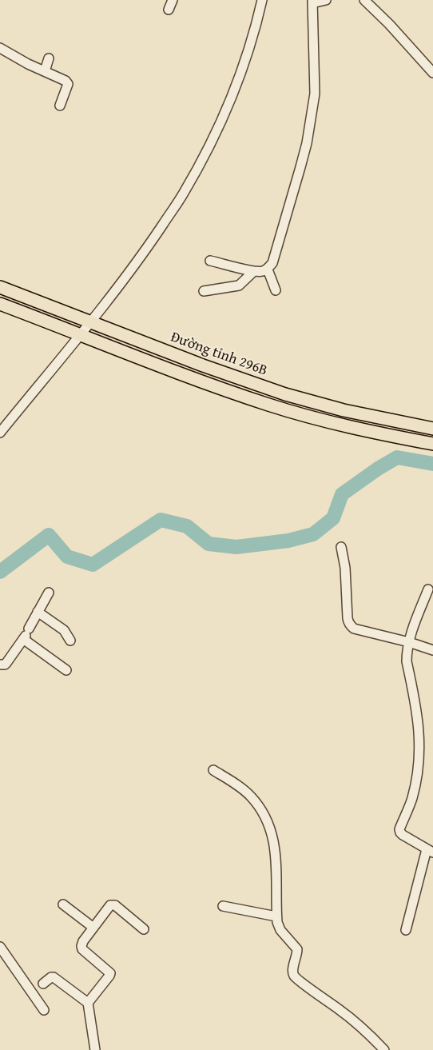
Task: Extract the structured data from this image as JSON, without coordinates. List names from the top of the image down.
{
  "streets": {
    "main road": ["Đường tỉnh 296B"]
  }
}
